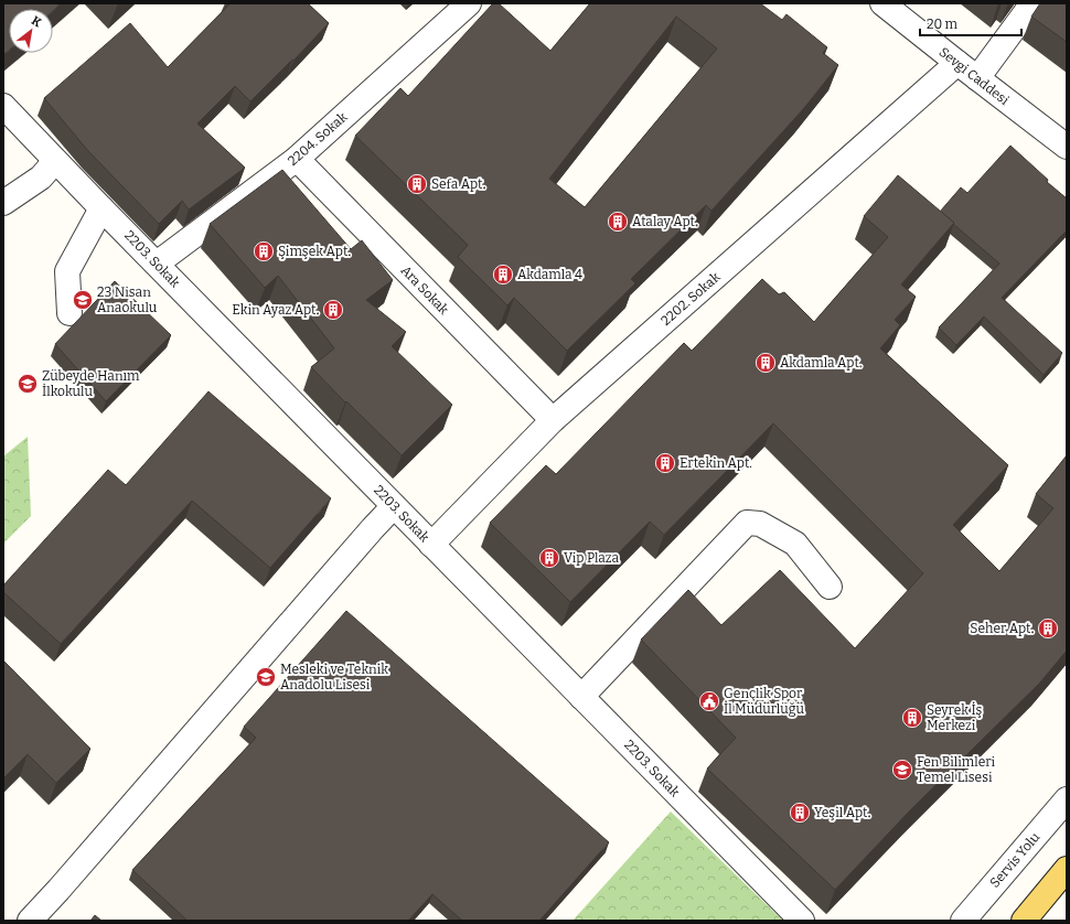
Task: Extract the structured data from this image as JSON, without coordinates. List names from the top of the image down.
{
  "streets": {
    "street": [
      "Sevgi Caddesi",
      "2204. Sokak",
      "2203. Sokak",
      "Ara Sokak",
      "2202. Sokak",
      "Servis Yolu"
    ]
  },
  "crossings": [
    ["Sevgi Caddesi", "2202. Sokak"],
    ["2204. Sokak", "2203. Sokak"],
    ["2204. Sokak", "Ara Sokak"],
    ["2203. Sokak", "2202. Sokak"],
    ["Ara Sokak", "2202. Sokak"]
  ],
  "places": {
    "building": [
      "Sefa Apt.",
      "Atalay Apt.",
      "Şimşek Apt.",
      "Akdamla 4",
      "Ekin Ayaz Apt.",
      "Akdamla Apt.",
      "Ertekin Apt.",
      "Vip Plaza",
      "Seher Apt.",
      "Seyrek İş Merkezi",
      "Yeşil Apt."
    ],
    "school or university": [
      "23 Nisan Anaokulu",
      "Zübeyde Hanım İlkokulu",
      "Mesleki ve Teknik Anadolu Lisesi",
      "Fen Bilimleri Temel Lisesi"
    ],
    "public building": ["Gençlik Spor İl Müdürlüğü"]
  },
  "scale_bar": "20 m",
  "north": "top right"
}
